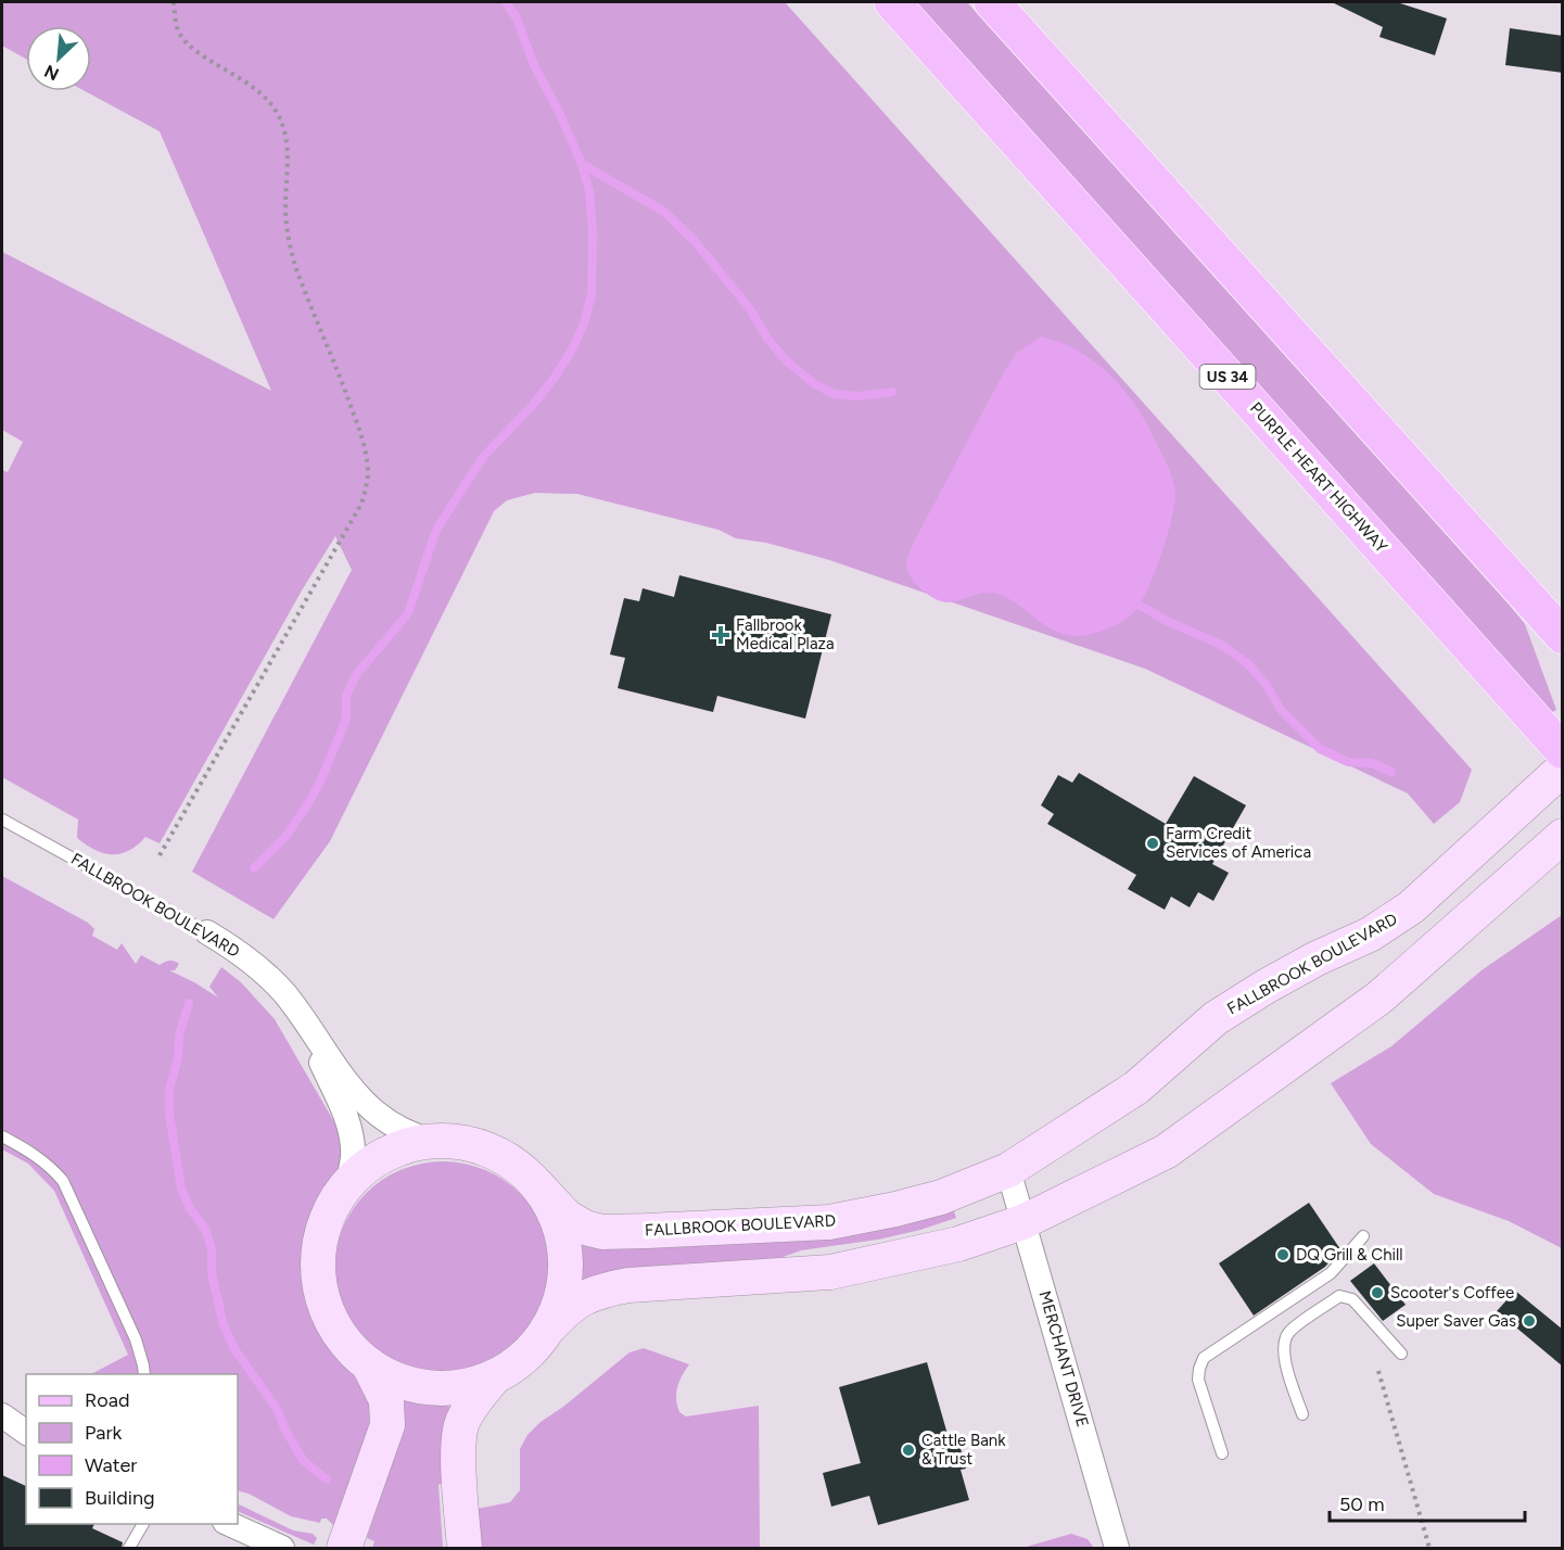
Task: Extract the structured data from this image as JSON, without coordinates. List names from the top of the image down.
{
  "streets": {
    "main road": ["US 34", "PURPLE HEART HIGHWAY"],
    "street": ["FALLBROOK BOULEVARD", "MERCHANT DRIVE"]
  },
  "crossings": [
    ["FALLBROOK BOULEVARD", "MERCHANT DRIVE"]
  ],
  "places": {
    "health": ["Fallbrook Medical Plaza"],
    "other": [
      "Farm Credit Services of America",
      "DQ Grill & Chill",
      "Scooter's Coffee",
      "Super Saver Gas",
      "Cattle Bank & Trust"
    ]
  },
  "legend": [
    "Road",
    "Park",
    "Water",
    "Building"
  ],
  "scale_bar": "50 m",
  "north": "bottom left"
}
